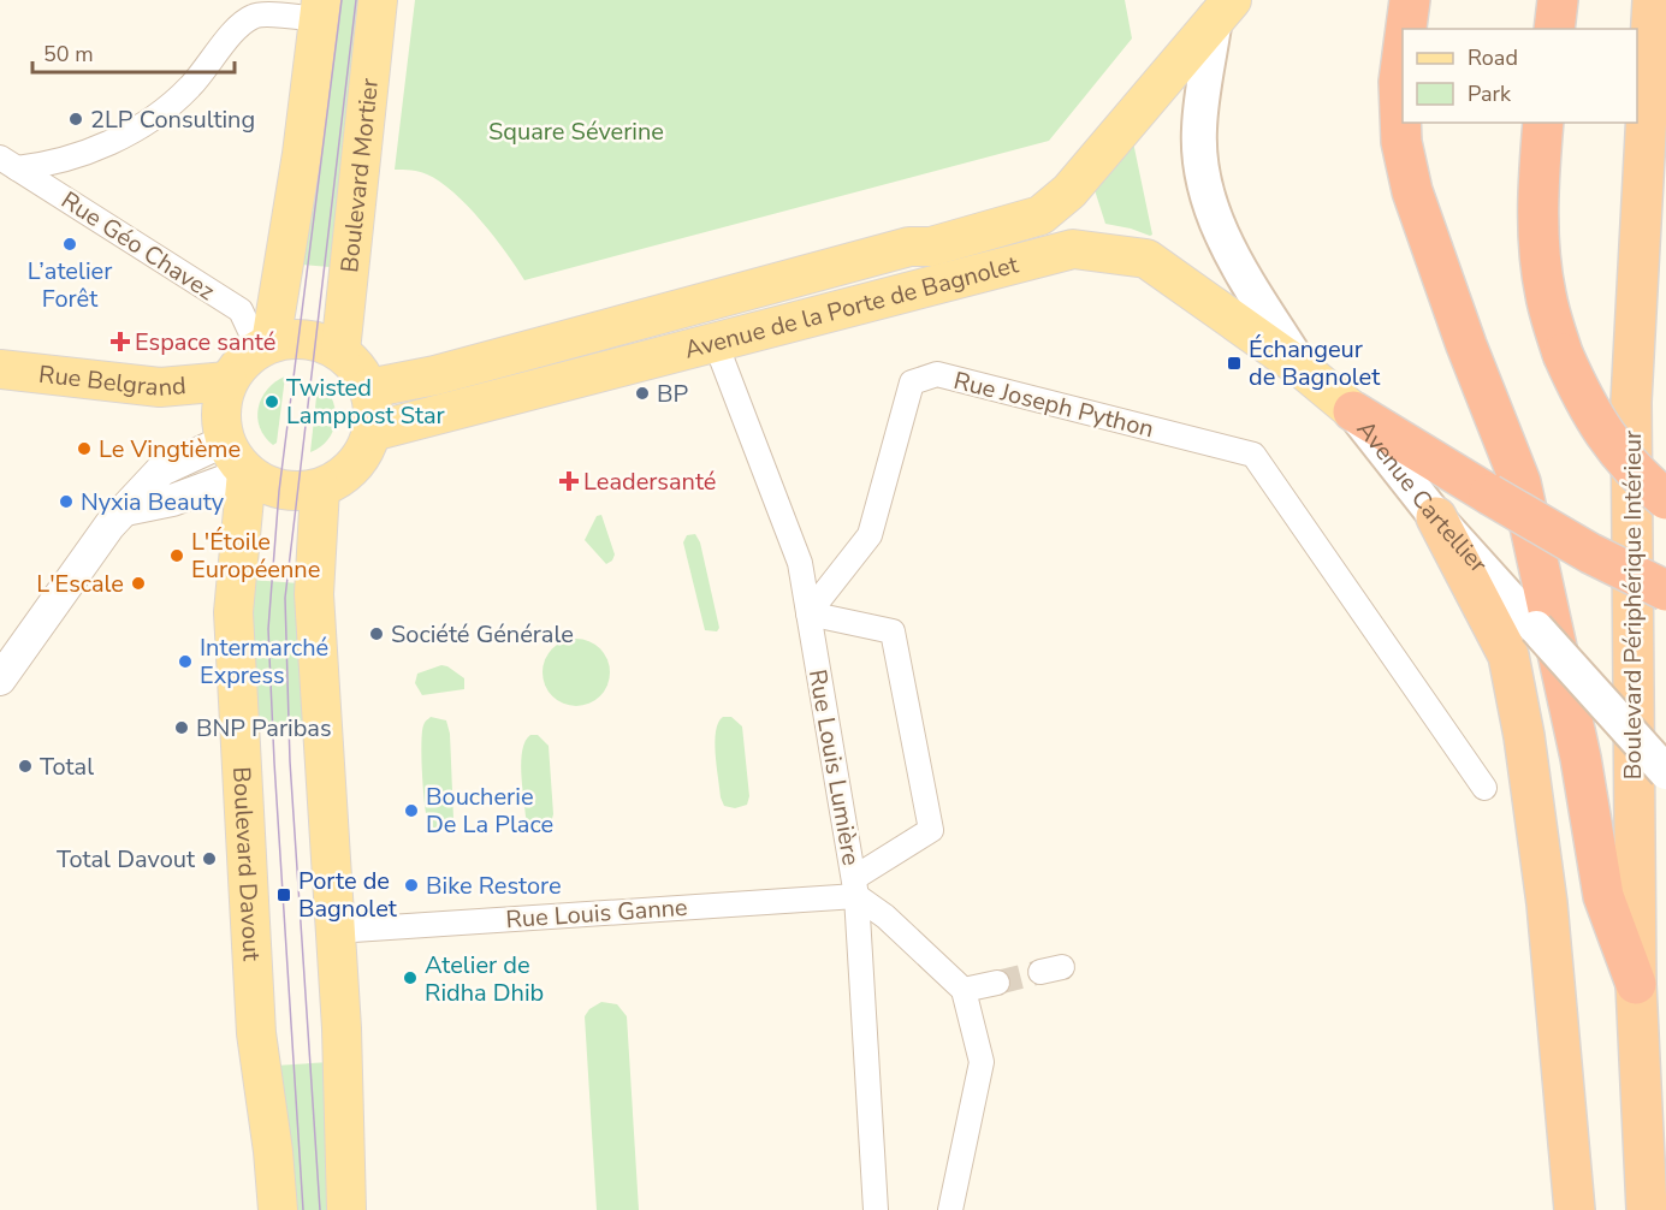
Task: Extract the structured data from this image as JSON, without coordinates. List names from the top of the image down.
{
  "streets": {
    "highway": ["Boulevard Périphérique Intérieur"],
    "main road": [
      "Boulevard Mortier",
      "Avenue de la Porte de Bagnolet",
      "Rue Belgrand",
      "Avenue Cartellier",
      "Boulevard Davout"
    ],
    "street": [
      "Rue Géo Chavez",
      "Rue Joseph Python",
      "Rue Louis Lumière",
      "Rue Louis Ganne"
    ]
  },
  "crossings": [
    ["Boulevard Mortier", "Rue Géo Chavez"],
    ["Boulevard Mortier", "Avenue de la Porte de Bagnolet"],
    ["Boulevard Mortier", "Rue Belgrand"],
    ["Boulevard Mortier", "Boulevard Davout"],
    ["Rue Géo Chavez", "Avenue de la Porte de Bagnolet"],
    ["Rue Géo Chavez", "Rue Belgrand"],
    ["Rue Géo Chavez", "Boulevard Davout"],
    ["Avenue de la Porte de Bagnolet", "Rue Belgrand"],
    ["Avenue de la Porte de Bagnolet", "Avenue Cartellier"],
    ["Avenue de la Porte de Bagnolet", "Rue Louis Lumière"],
    ["Avenue de la Porte de Bagnolet", "Boulevard Davout"],
    ["Rue Belgrand", "Boulevard Davout"],
    ["Rue Joseph Python", "Rue Louis Lumière"],
    ["Rue Louis Lumière", "Rue Louis Ganne"]
  ],
  "parks": ["Square Séverine"],
  "places": {
    "other": [
      "2LP Consulting",
      "L’atelier Forêt",
      "BP",
      "Twisted Lamppost Star",
      "Le Vingtième",
      "Nyxia Beauty",
      "L'Étoile Européenne",
      "L'Escale",
      "Société Générale",
      "Intermarché Express",
      "BNP Paribas",
      "Total",
      "Boucherie De La Place",
      "Total Davout",
      "Bike Restore",
      "Atelier de Ridha Dhib"
    ],
    "health": ["Espace santé", "Leadersanté"],
    "transit": ["Échangeur de Bagnolet", "Porte de Bagnolet"]
  },
  "legend": ["Road", "Park"],
  "scale_bar": "50 m"
}
